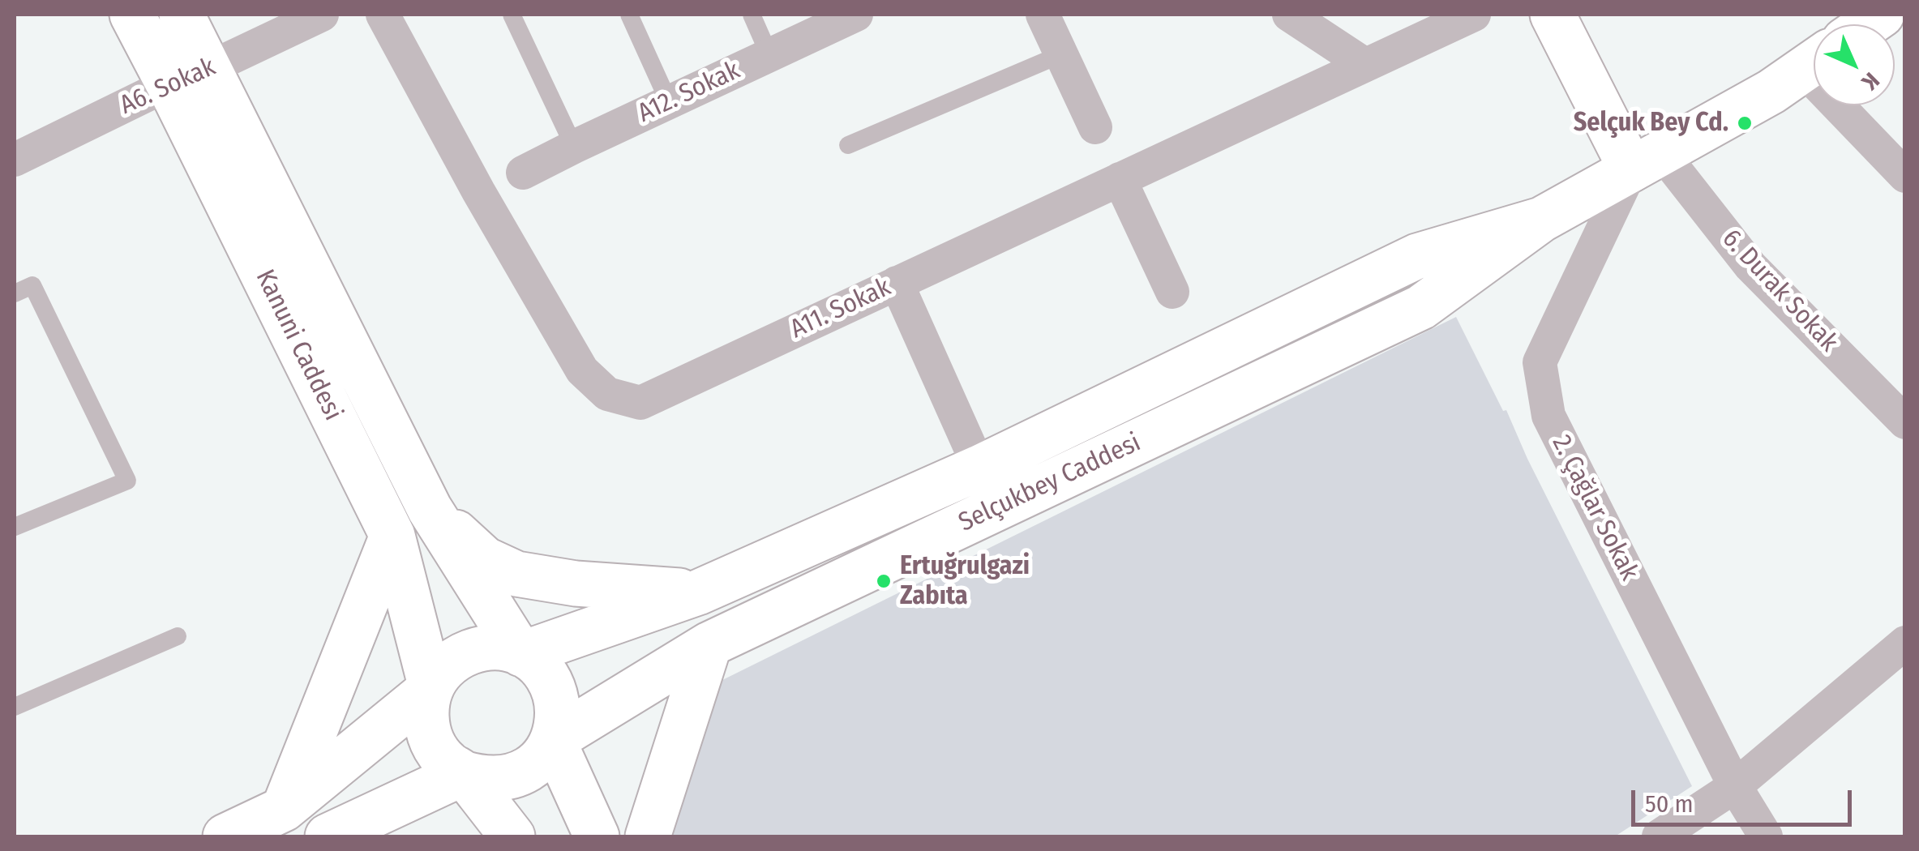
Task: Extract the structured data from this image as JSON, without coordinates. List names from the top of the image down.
{
  "streets": {
    "main road": ["Kanuni Caddesi", "Selçukbey Caddesi"],
    "street": [
      "A6. Sokak",
      "A12. Sokak",
      "6. Durak Sokak",
      "A11. Sokak",
      "2. Çağlar Sokak"
    ]
  },
  "crossings": [
    ["A6. Sokak", "Kanuni Caddesi"],
    ["6. Durak Sokak", "Selçukbey Caddesi"],
    ["6. Durak Sokak", "2. Çağlar Sokak"],
    ["Kanuni Caddesi", "Selçukbey Caddesi"],
    ["Selçukbey Caddesi", "2. Çağlar Sokak"]
  ],
  "places": ["Selçuk Bey Cd.", "Ertuğrulgazi Zabıta"],
  "scale_bar": "50 m",
  "north": "bottom right"
}
